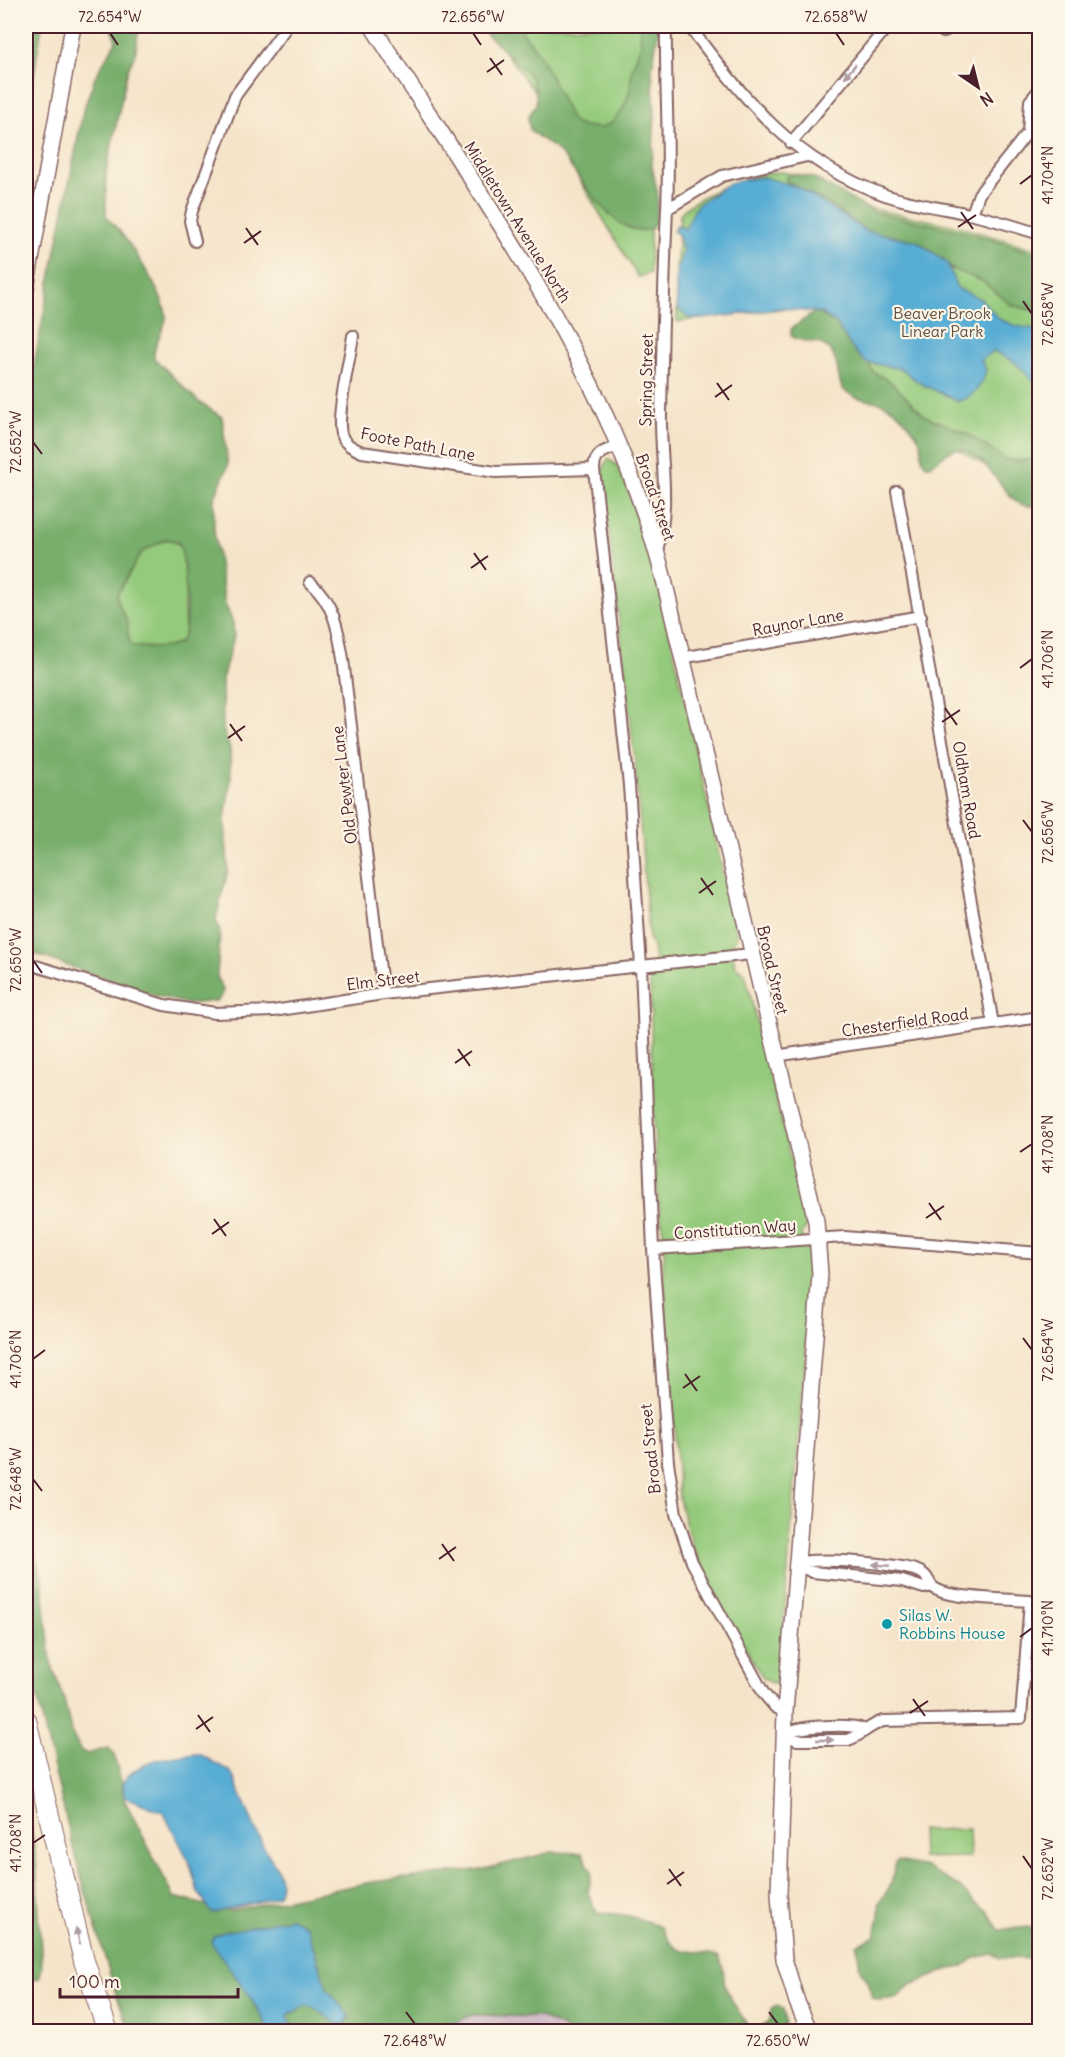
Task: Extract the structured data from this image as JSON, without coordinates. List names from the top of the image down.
{
  "streets": {
    "street": [
      "Middletown Avenue North",
      "Spring Street",
      "Foote Path Lane",
      "Broad Street",
      "Raynor Lane",
      "Old Pewter Lane",
      "Oldham Road",
      "Elm Street",
      "Chesterfield Road",
      "Constitution Way"
    ]
  },
  "crossings": [
    ["Middletown Avenue North", "Broad Street"],
    ["Spring Street", "Broad Street"],
    ["Foote Path Lane", "Broad Street"],
    ["Broad Street", "Raynor Lane"],
    ["Broad Street", "Elm Street"],
    ["Broad Street", "Chesterfield Road"],
    ["Broad Street", "Constitution Way"],
    ["Raynor Lane", "Oldham Road"],
    ["Old Pewter Lane", "Elm Street"],
    ["Oldham Road", "Chesterfield Road"]
  ],
  "parks": ["Beaver Brook Linear Park"],
  "places": ["Silas W. Robbins House"],
  "scale_bar": "100 m",
  "north": "bottom right",
  "coordinates": [
    "72.654°W",
    "72.656°W",
    "72.658°W",
    "41.704°N",
    "72.652°W",
    "41.706°N",
    "72.650°W",
    "41.708°N",
    "72.648°W",
    "41.710°N"
  ]
}
